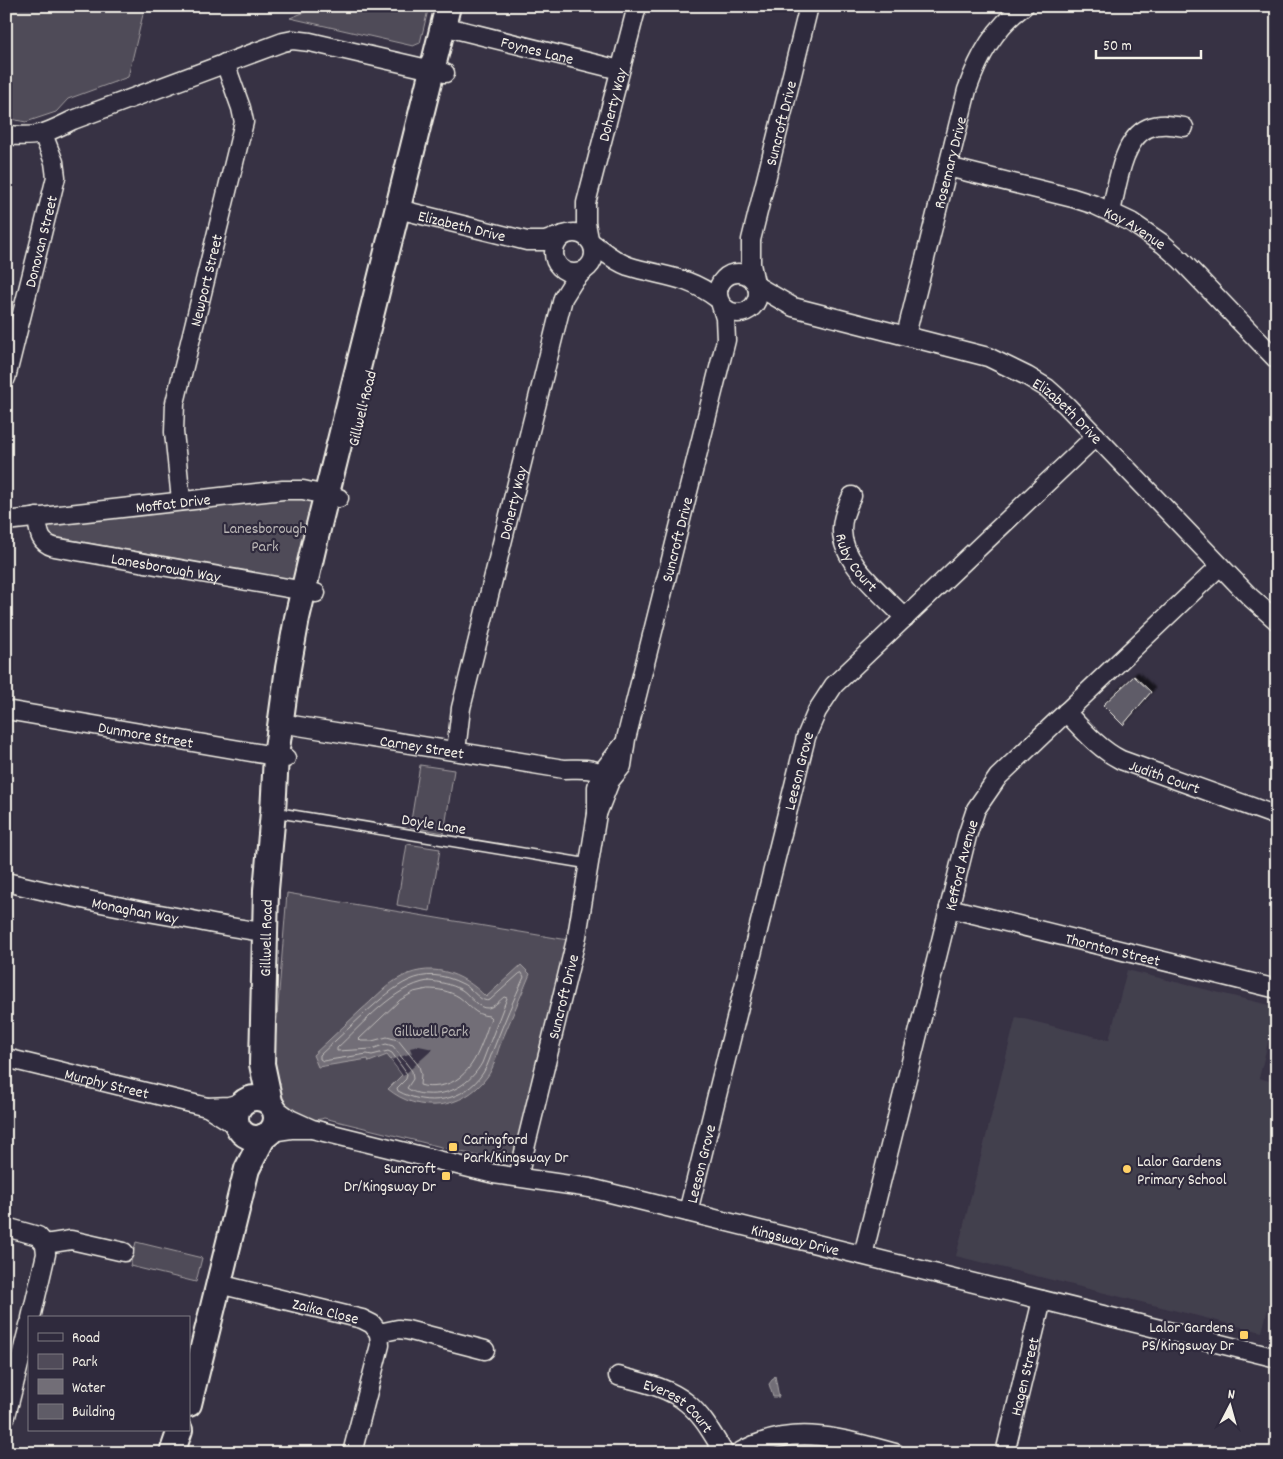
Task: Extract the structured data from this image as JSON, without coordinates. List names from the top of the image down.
{
  "streets": {
    "street": [
      "Foynes Lane",
      "Doherty Way",
      "Suncroft Drive",
      "Rosemary Drive",
      "Elizabeth Drive",
      "Kay Avenue",
      "Donovan Street",
      "Newport Street",
      "Gillwell Road",
      "Moffat Drive",
      "Ruby Court",
      "Lanesborough Way",
      "Dunmore Street",
      "Carney Street",
      "Leeson Grove",
      "Judith Court",
      "Kefford Avenue",
      "Monaghan Way",
      "Thornton Street",
      "Murphy Street",
      "Kingsway Drive",
      "Zaika Close",
      "Hagen Street",
      "Everest Court"
    ],
    "lane": ["Doyle Lane"]
  },
  "crossings": [
    ["Foynes Lane", "Doherty Way"],
    ["Foynes Lane", "Gillwell Road"],
    ["Doherty Way", "Elizabeth Drive"],
    ["Doherty Way", "Carney Street"],
    ["Suncroft Drive", "Elizabeth Drive"],
    ["Suncroft Drive", "Carney Street"],
    ["Suncroft Drive", "Doyle Lane"],
    ["Suncroft Drive", "Kingsway Drive"],
    ["Rosemary Drive", "Elizabeth Drive"],
    ["Rosemary Drive", "Kay Avenue"],
    ["Elizabeth Drive", "Gillwell Road"],
    ["Elizabeth Drive", "Leeson Grove"],
    ["Elizabeth Drive", "Kefford Avenue"],
    ["Newport Street", "Moffat Drive"],
    ["Gillwell Road", "Moffat Drive"],
    ["Gillwell Road", "Lanesborough Way"],
    ["Gillwell Road", "Dunmore Street"],
    ["Gillwell Road", "Carney Street"],
    ["Gillwell Road", "Doyle Lane"],
    ["Gillwell Road", "Monaghan Way"],
    ["Gillwell Road", "Murphy Street"],
    ["Gillwell Road", "Kingsway Drive"],
    ["Moffat Drive", "Lanesborough Way"],
    ["Ruby Court", "Leeson Grove"],
    ["Leeson Grove", "Kingsway Drive"],
    ["Judith Court", "Kefford Avenue"],
    ["Kefford Avenue", "Thornton Street"],
    ["Kefford Avenue", "Kingsway Drive"],
    ["Murphy Street", "Kingsway Drive"],
    ["Kingsway Drive", "Hagen Street"]
  ],
  "parks": ["Lanesborough Park", "Gillwell Park"],
  "places": {
    "transit": ["Caringford Park/Kingsway Dr", "Suncroft Dr/Kingsway Dr", "Lalor Gardens PS/Kingsway Dr"],
    "other": ["Lalor Gardens Primary School"]
  },
  "legend": [
    "Road",
    "Park",
    "Water",
    "Building"
  ],
  "scale_bar": "50 m",
  "north": "top"
}
